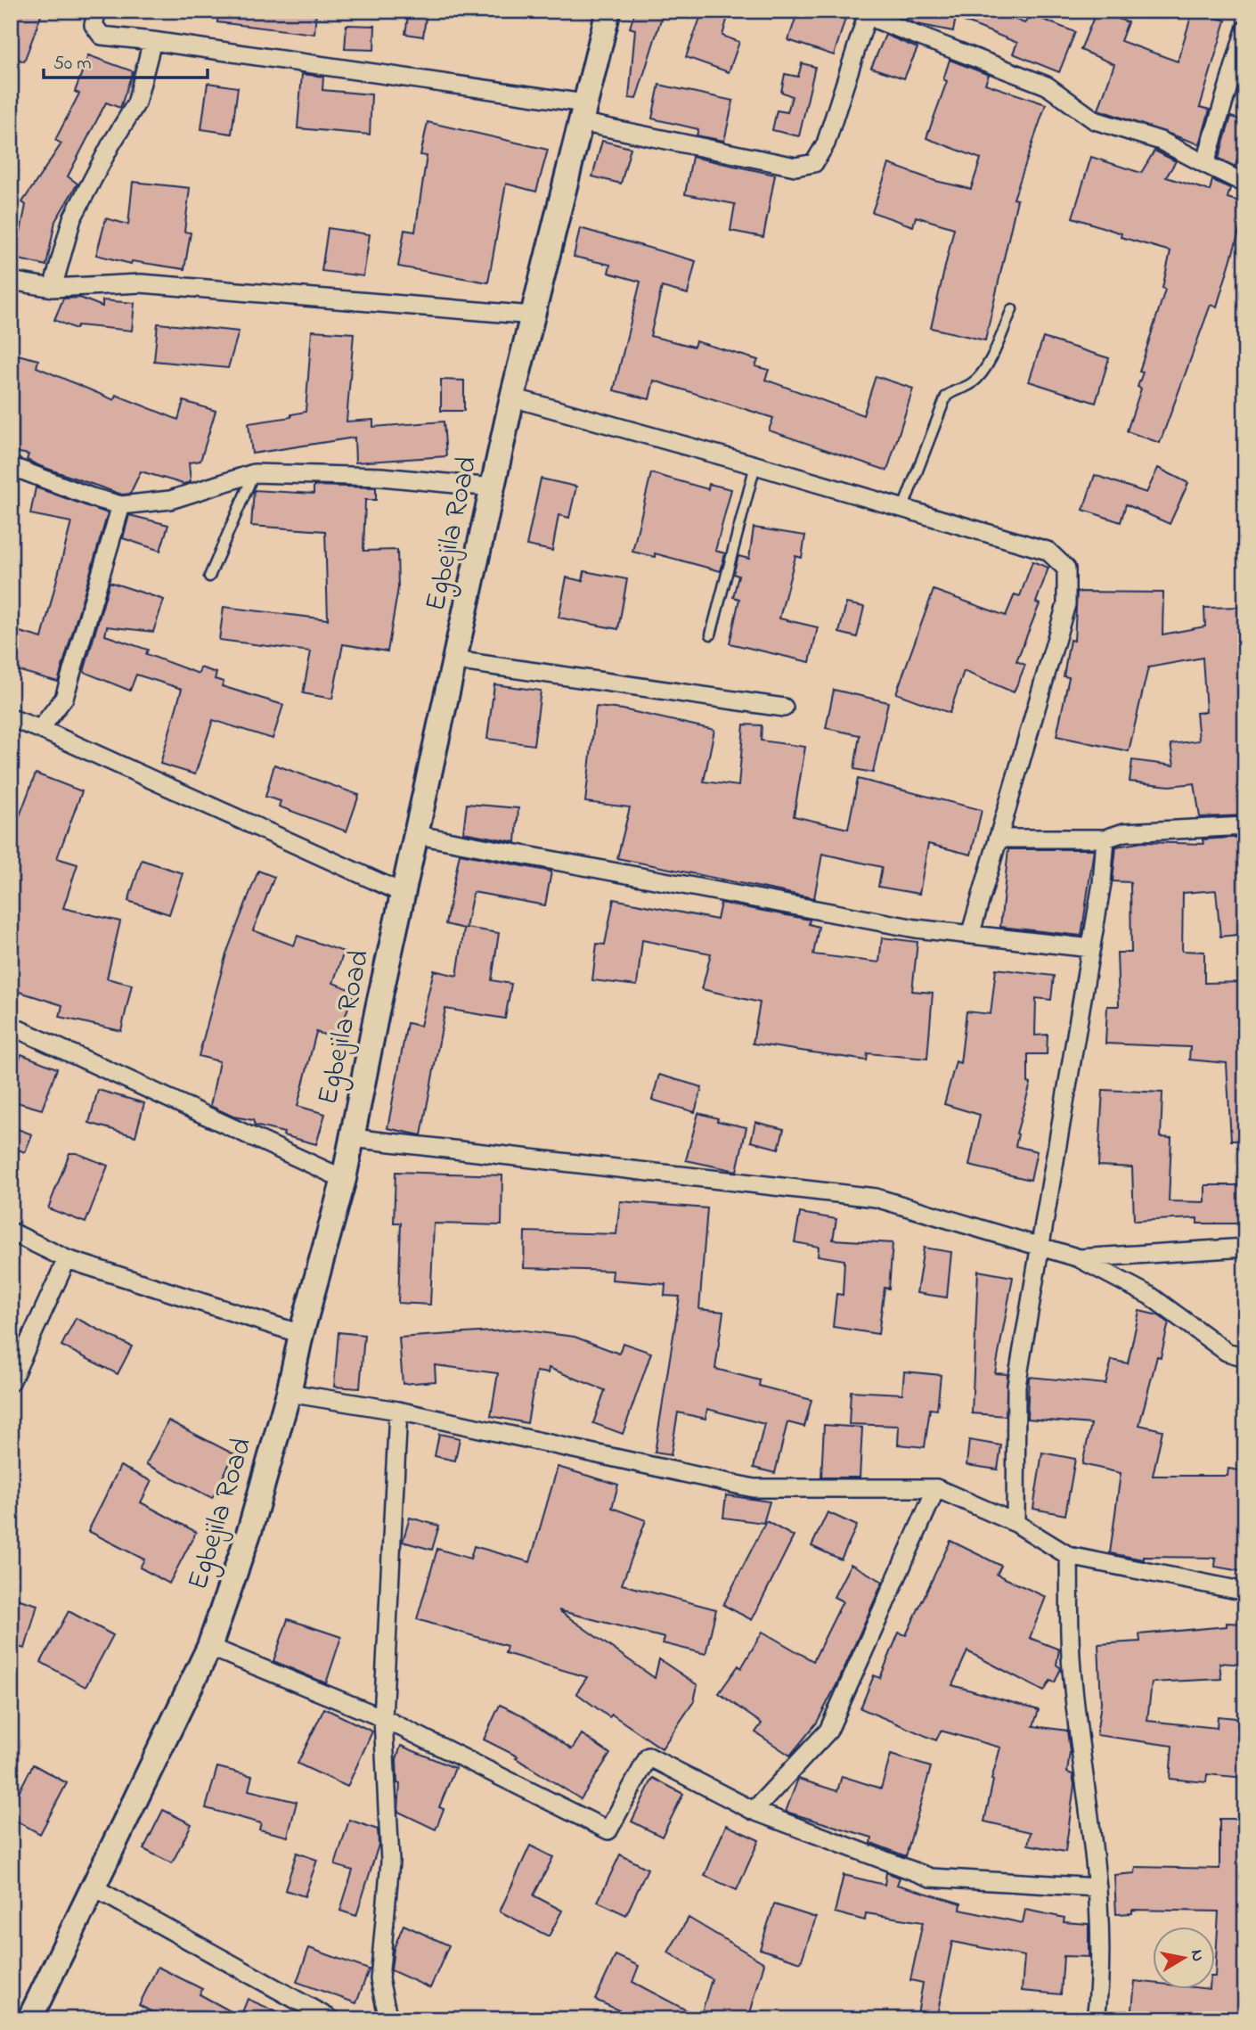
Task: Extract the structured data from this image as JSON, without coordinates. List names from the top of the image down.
{
  "streets": {
    "street": ["Egbejila Road"]
  },
  "scale_bar": "50 m",
  "north": "right"
}
